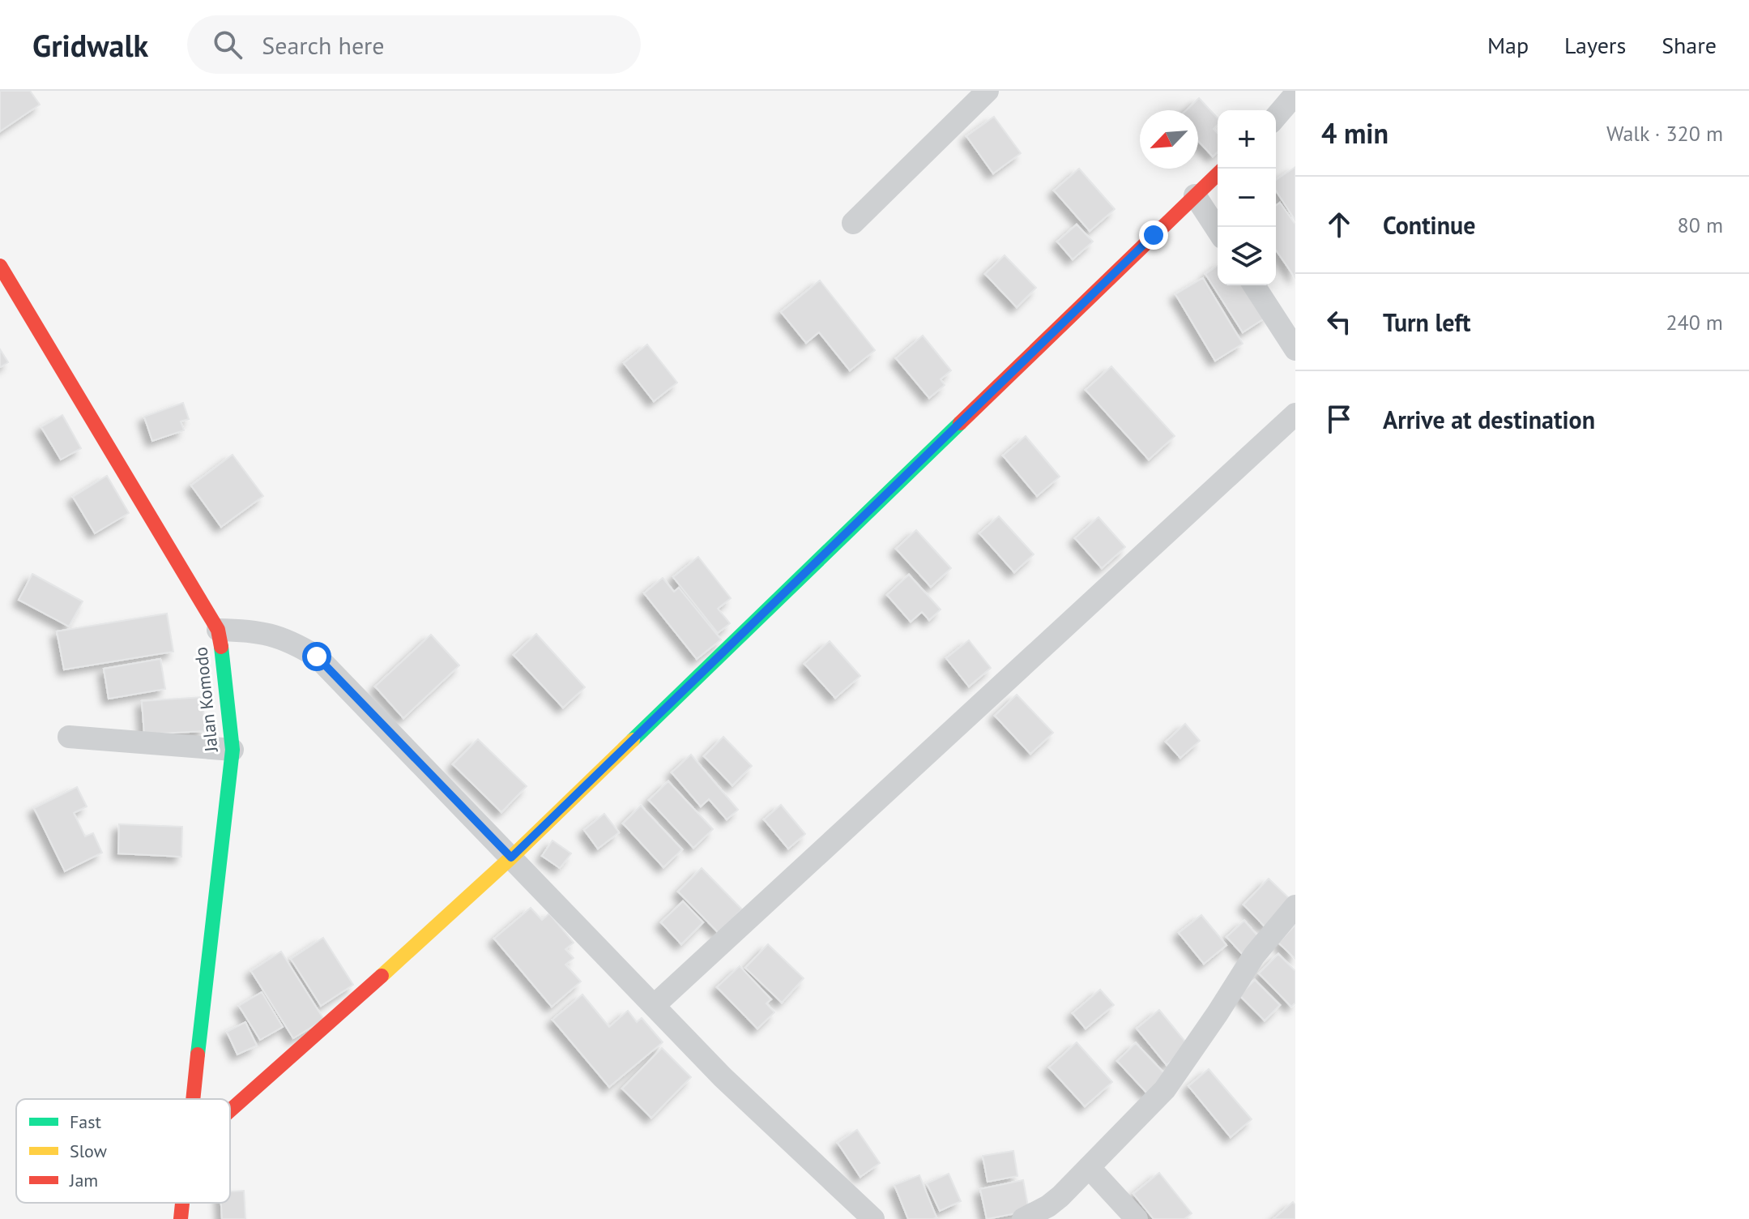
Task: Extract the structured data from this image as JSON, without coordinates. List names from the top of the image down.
{
  "streets": {
    "main road": ["Jalan Komodo"]
  },
  "legend": ["Fast", "Slow", "Jam"],
  "north": "bottom left",
  "page": {
    "header": "Gridwalk",
    "search": "Search here",
    "nav": ["Map", "Layers", "Share"],
    "heading": ["4 min", "Walk · 320 m"],
    "map_buttons": ["+", "−"],
    "list": [
      ["Continue", "80 m"],
      ["Turn left", "240 m"],
      "Arrive at destination"
    ]
  }
}
